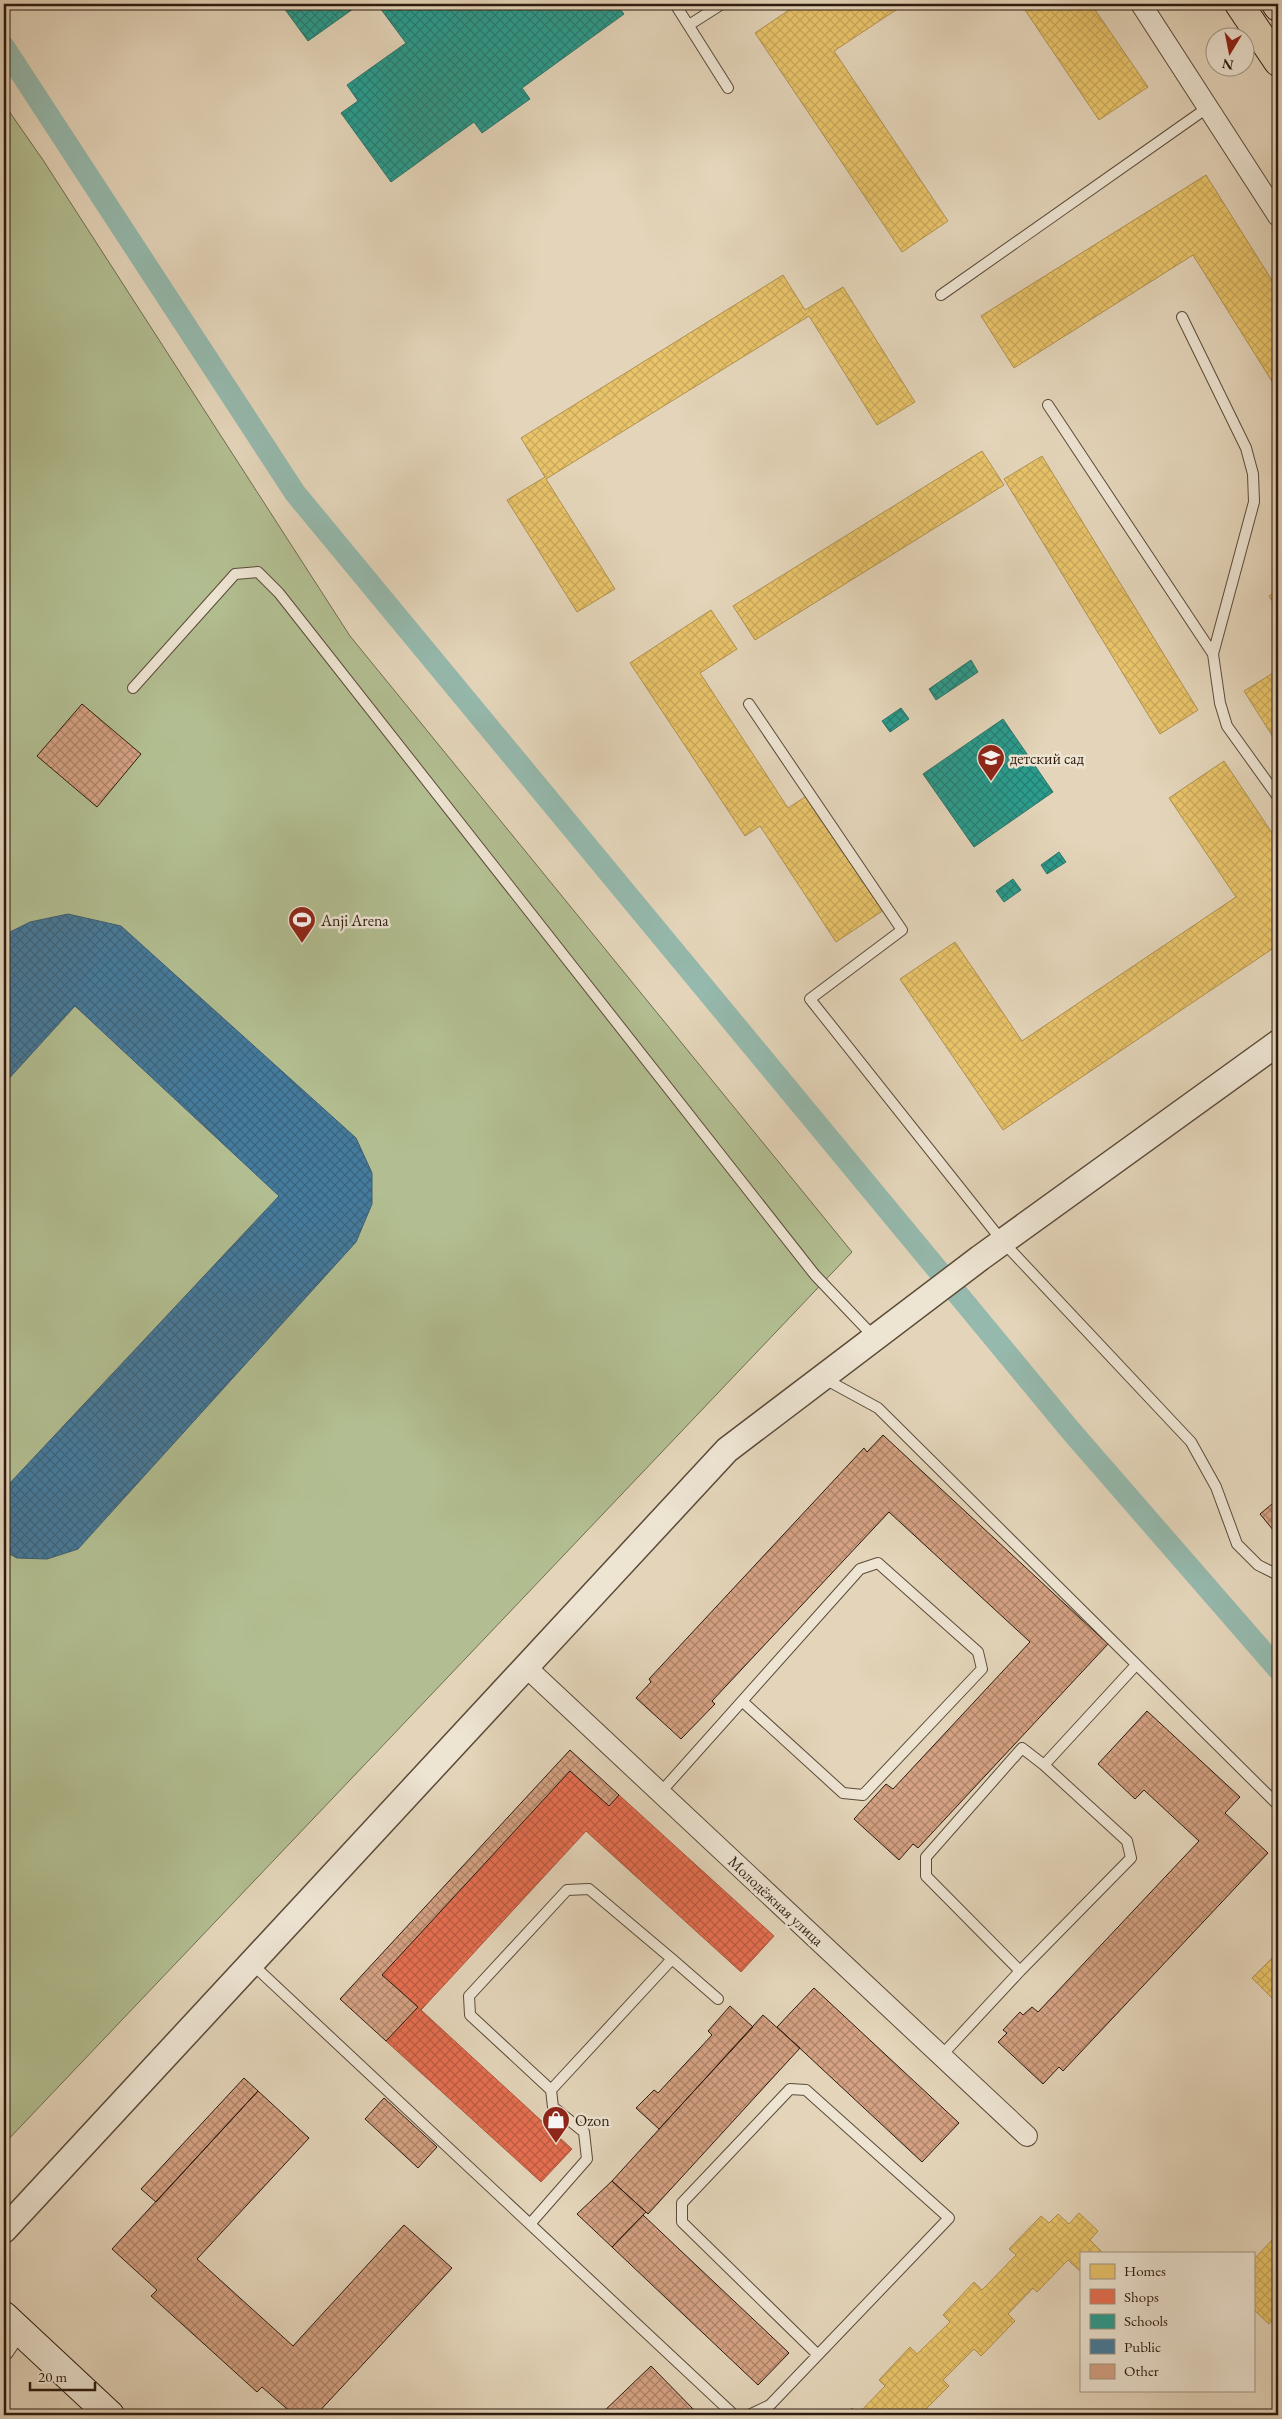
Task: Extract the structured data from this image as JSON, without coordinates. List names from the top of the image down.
{
  "streets": {
    "street": ["Молодёжная улица"]
  },
  "places": {
    "school or university": ["детский сад"],
    "sports": ["Anji Arena"],
    "shop": ["Ozon"]
  },
  "legend": [
    "Homes",
    "Shops",
    "Schools",
    "Public",
    "Other"
  ],
  "scale_bar": "20 m",
  "north": "bottom"
}
